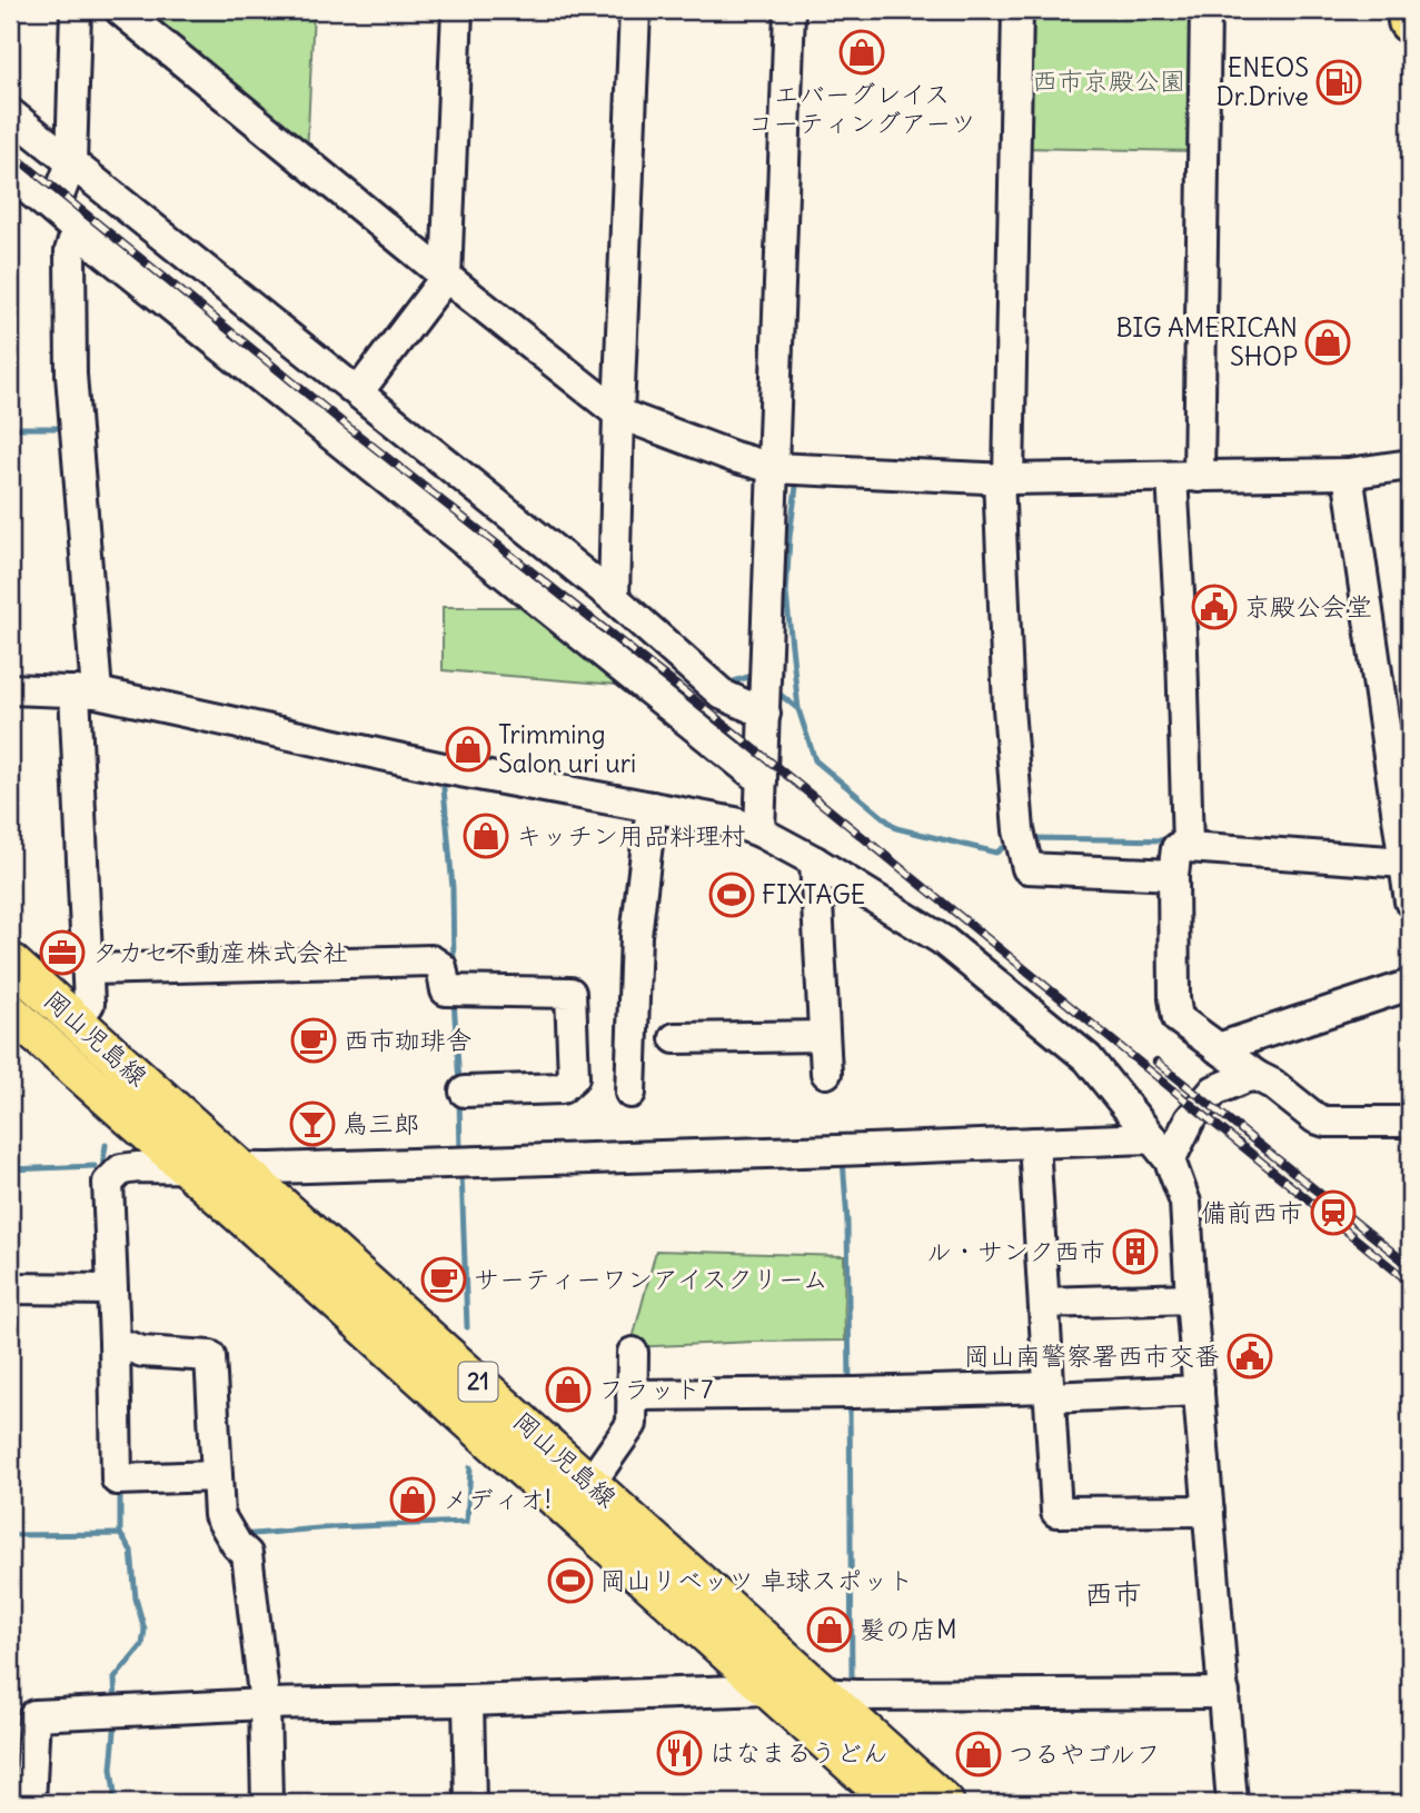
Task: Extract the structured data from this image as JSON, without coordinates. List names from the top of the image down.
{
  "streets": {
    "main road": ["岡山児島線", "21"]
  },
  "districts": ["西市"],
  "parks": ["西市京殿公園"],
  "places": {
    "shop": [
      "エバーグレイス コーティングアーツ",
      "BIG AMERICAN SHOP",
      "Trimming Salon uri uri",
      "キッチン用品料理村",
      "フラット7",
      "メディオ!",
      "髪の店M",
      "つるやゴルフ"
    ],
    "fuel station": ["ENEOS Dr.Drive"],
    "public building": ["京殿公会堂", "岡山南警察署西市交番"],
    "sports": ["FIXTAGE", "岡山リベッツ 卓球スポット"],
    "office": ["タカセ不動産株式会社"],
    "cafe": ["西市珈琲舎", "サーティーワンアイスクリーム"],
    "bar": ["鳥三郎"],
    "station": ["備前西市"],
    "building": ["ル・サンク西市"],
    "restaurant": ["はなまるうどん"]
  }
}
